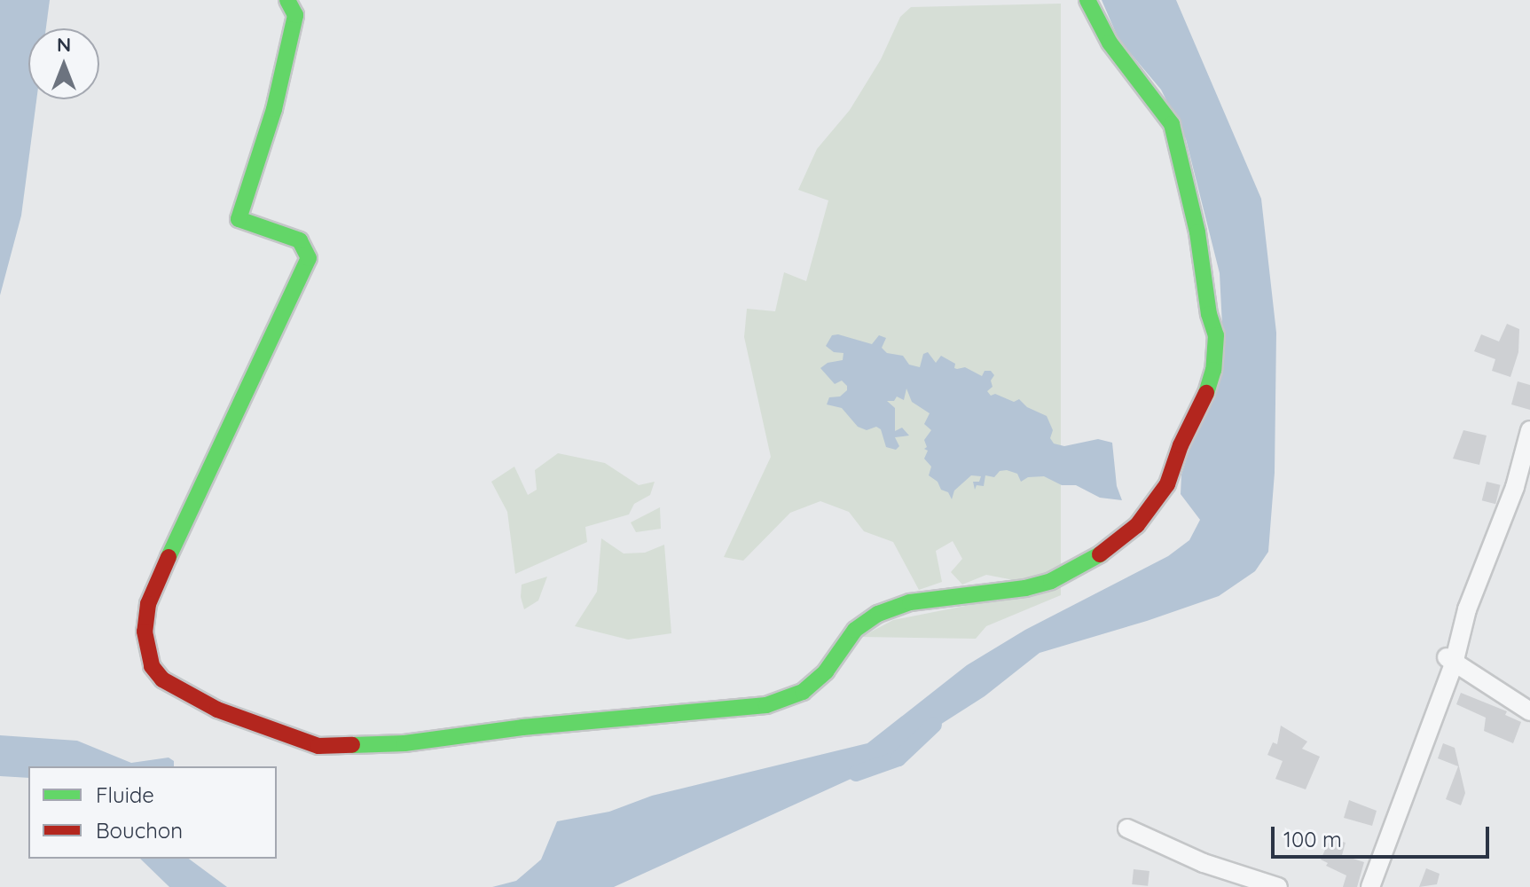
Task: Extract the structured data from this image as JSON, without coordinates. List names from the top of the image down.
{
  "legend": ["Fluide", "Bouchon"],
  "scale_bar": "100 m",
  "north": "top"
}
